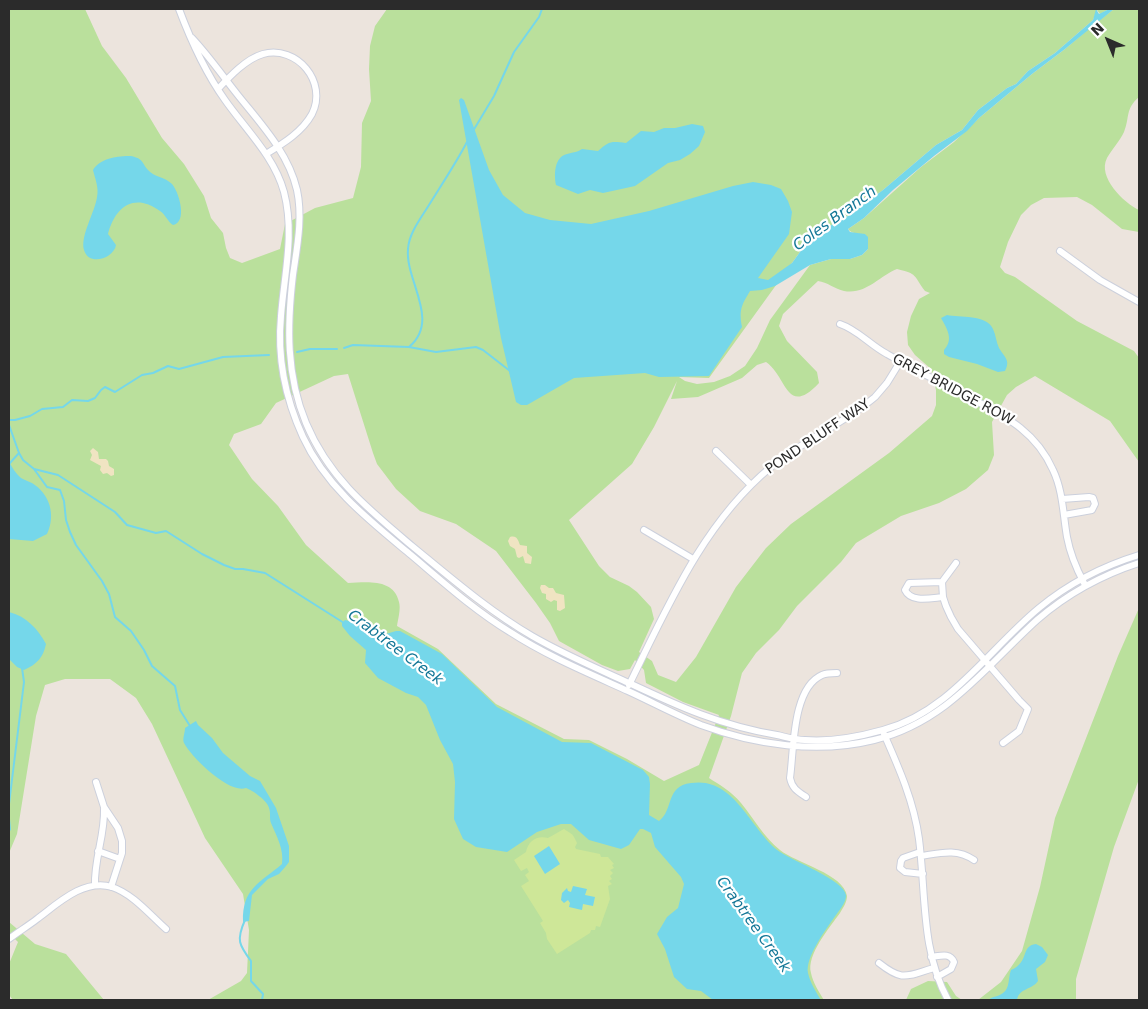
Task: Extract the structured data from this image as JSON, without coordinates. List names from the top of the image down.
{
  "streets": {
    "street": ["GREY BRIDGE ROW", "POND BLUFF WAY"]
  },
  "crossings": [
    ["GREY BRIDGE ROW", "POND BLUFF WAY"]
  ],
  "water": ["Coles Branch", "Crabtree Creek"],
  "north": "top left"
}
